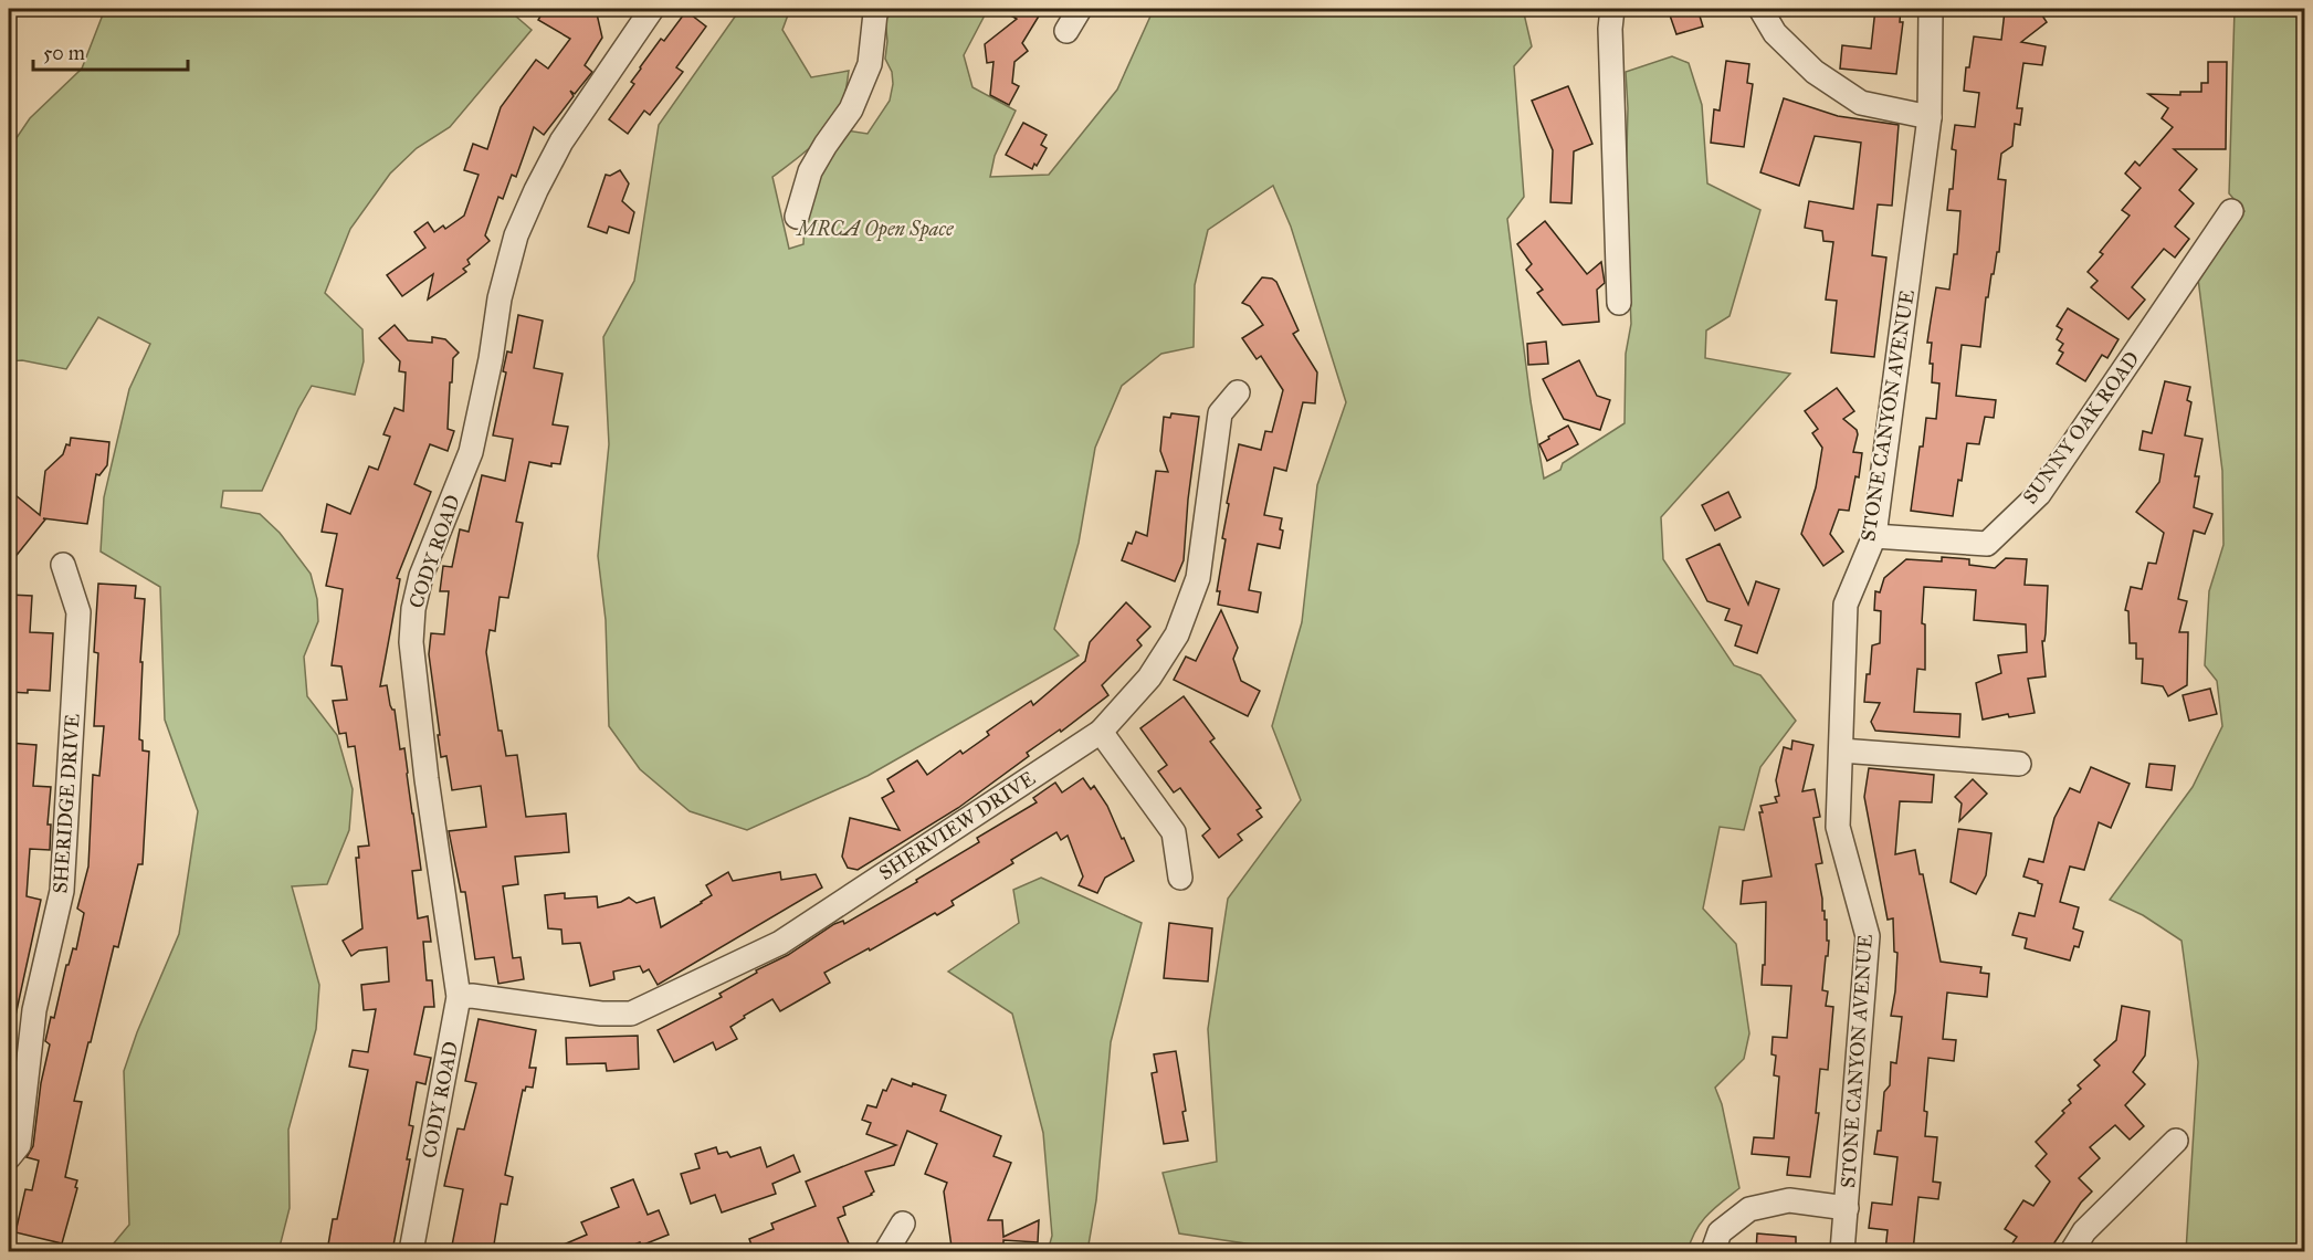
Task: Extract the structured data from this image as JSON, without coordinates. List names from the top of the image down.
{
  "streets": {
    "street": [
      "STONE CANYON AVENUE",
      "SUNNY OAK ROAD",
      "CODY ROAD",
      "SHERIDGE DRIVE",
      "SHERVIEW DRIVE"
    ]
  },
  "crossings": [
    ["STONE CANYON AVENUE", "SUNNY OAK ROAD"],
    ["CODY ROAD", "SHERVIEW DRIVE"]
  ],
  "parks": ["MRCA Open Space"],
  "scale_bar": "50 m"
}
